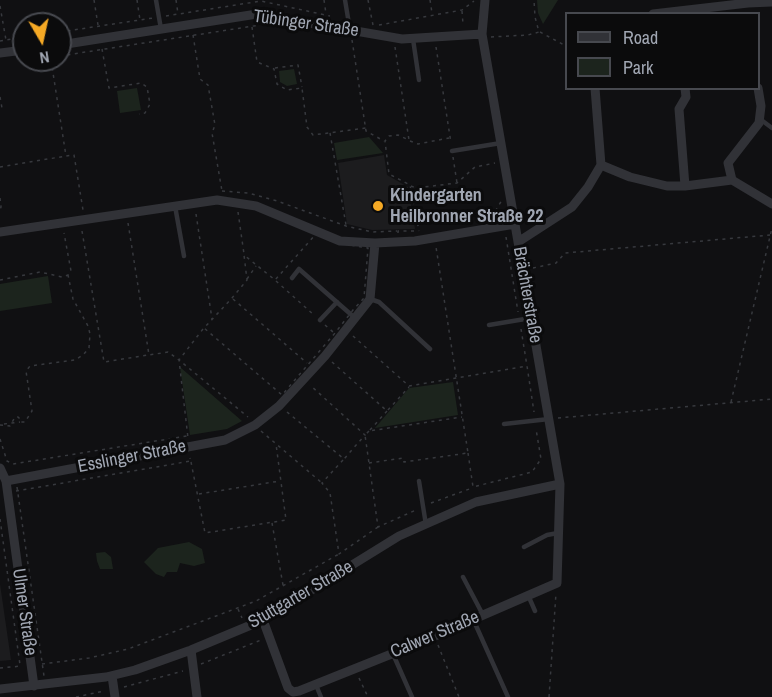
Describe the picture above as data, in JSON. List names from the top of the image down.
{
  "streets": {
    "street": [
      "Tübinger Straße",
      "Brächterstraße",
      "Esslinger Straße",
      "Stuttgarter Straße",
      "Ulmer Straße",
      "Calwer Straße"
    ]
  },
  "crossings": [
    ["Tübinger Straße", "Brächterstraße"],
    ["Brächterstraße", "Stuttgarter Straße"],
    ["Esslinger Straße", "Ulmer Straße"],
    ["Stuttgarter Straße", "Ulmer Straße"],
    ["Stuttgarter Straße", "Calwer Straße"]
  ],
  "places": ["Kindergarten Heilbronner Straße 22"],
  "legend": ["Road", "Park"],
  "north": "bottom"
}
